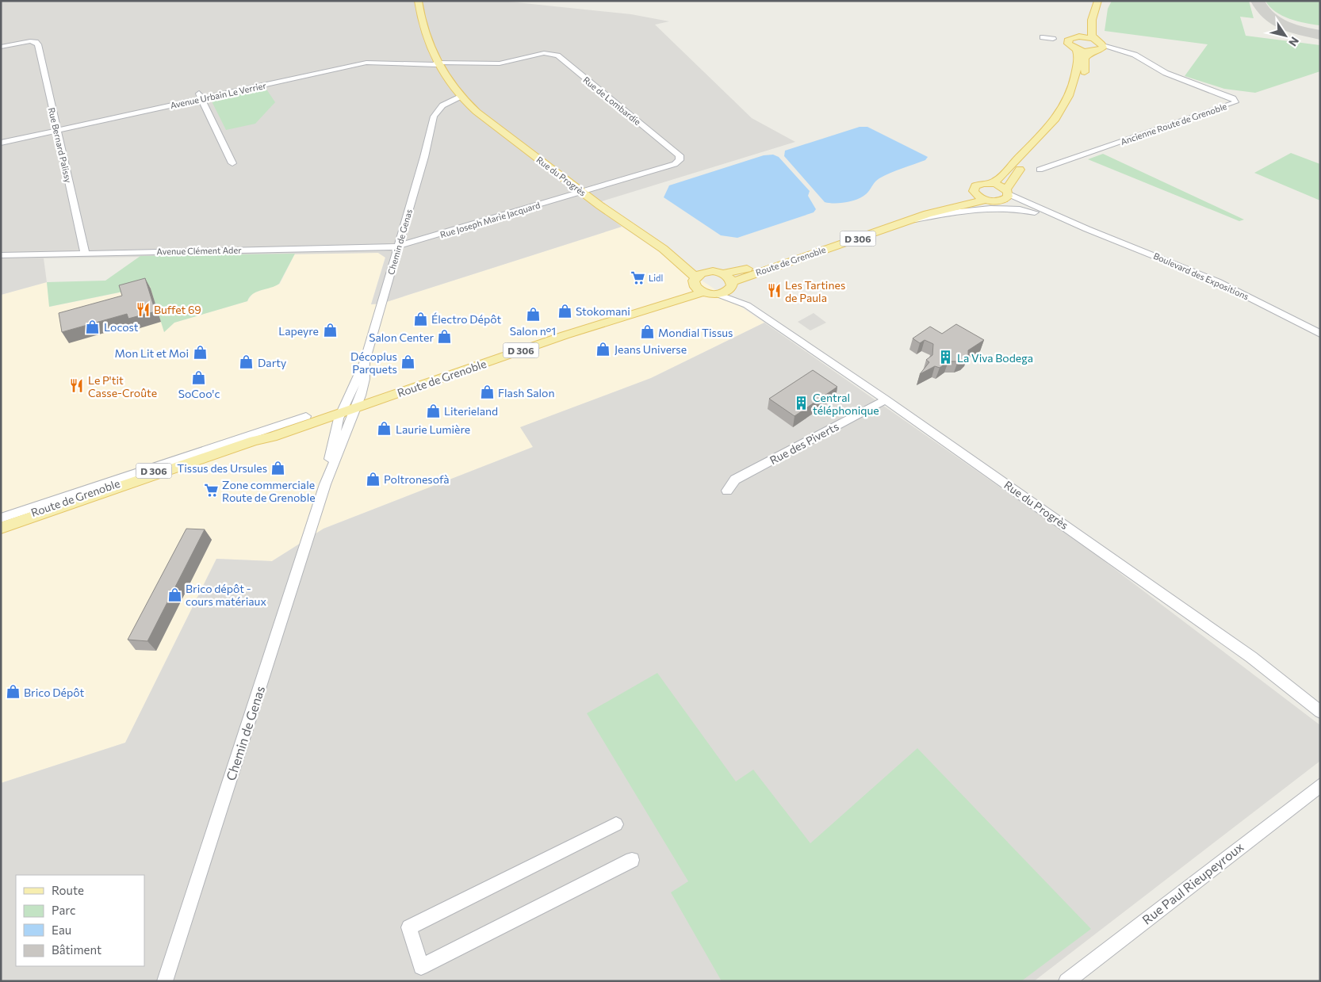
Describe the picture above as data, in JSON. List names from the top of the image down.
{
  "streets": {
    "main road": ["Rue du Progrès", "D 306", "Route de Grenoble"],
    "street": [
      "Avenue Urbain Le Verrier",
      "Rue de Lombardie",
      "Ancienne Route de Grenoble",
      "Rue Bernard Palissy",
      "Rue Joseph Marie Jacquard",
      "Chemin de Genas",
      "Avenue Clément Ader",
      "Boulevard des Expositions",
      "Rue des Piverts",
      "Rue Paul Rieupeyroux"
    ]
  },
  "crossings": [
    ["Avenue Urbain Le Verrier", "Rue de Lombardie"],
    ["Avenue Urbain Le Verrier", "Rue Bernard Palissy"],
    ["Avenue Urbain Le Verrier", "Rue du Progrès"],
    ["Rue de Lombardie", "Rue du Progrès"],
    ["Rue de Lombardie", "Rue Joseph Marie Jacquard"],
    ["Rue Bernard Palissy", "Avenue Clément Ader"],
    ["Rue du Progrès", "Rue Joseph Marie Jacquard"],
    ["Rue du Progrès", "Chemin de Genas"],
    ["Rue du Progrès", "Route de Grenoble"],
    ["Rue du Progrès", "Rue des Piverts"],
    ["Rue Joseph Marie Jacquard", "Chemin de Genas"],
    ["Rue Joseph Marie Jacquard", "Avenue Clément Ader"],
    ["Chemin de Genas", "Avenue Clément Ader"],
    ["Chemin de Genas", "Route de Grenoble"],
    ["Route de Grenoble", "Boulevard des Expositions"]
  ],
  "places": {
    "supermarket": ["Lidl", "Zone commerciale Route de Grenoble"],
    "restaurant": ["Les Tartines de Paula", "Buffet 69", "Le P'tit Casse-Croûte"],
    "shop": [
      "Stokomani",
      "Salon n°1",
      "Électro Dépôt",
      "Locost",
      "Lapeyre",
      "Mondial Tissus",
      "Salon Center",
      "Jeans Universe",
      "Mon Lit et Moi",
      "Darty",
      "Décoplus Parquets",
      "SoCoo'c",
      "Flash Salon",
      "Literieland",
      "Laurie Lumière",
      "Tissus des Ursules",
      "Poltronesofà",
      "Brico dépôt - cours matériaux",
      "Brico Dépôt"
    ],
    "building": ["La Viva Bodega", "Central téléphonique"]
  },
  "legend": [
    "Route",
    "Parc",
    "Eau",
    "Bâtiment"
  ],
  "north": "bottom right"
}
